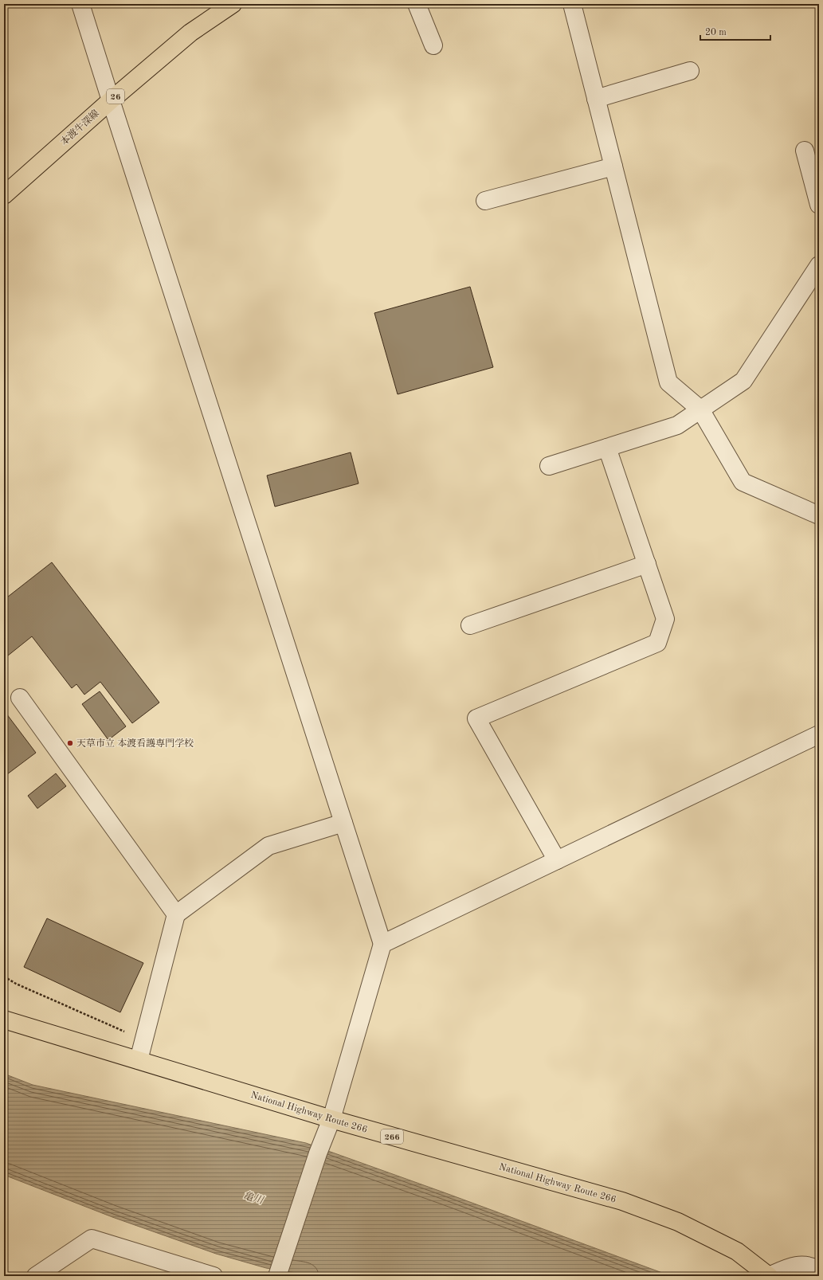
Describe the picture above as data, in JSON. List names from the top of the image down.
{
  "streets": {
    "main road": [
      "26",
      "本渡牛深線",
      "National Highway Route 266",
      "266"
    ]
  },
  "water": ["亀川"],
  "places": ["天草市立 本渡看護専門学校"],
  "scale_bar": "20 m"
}
